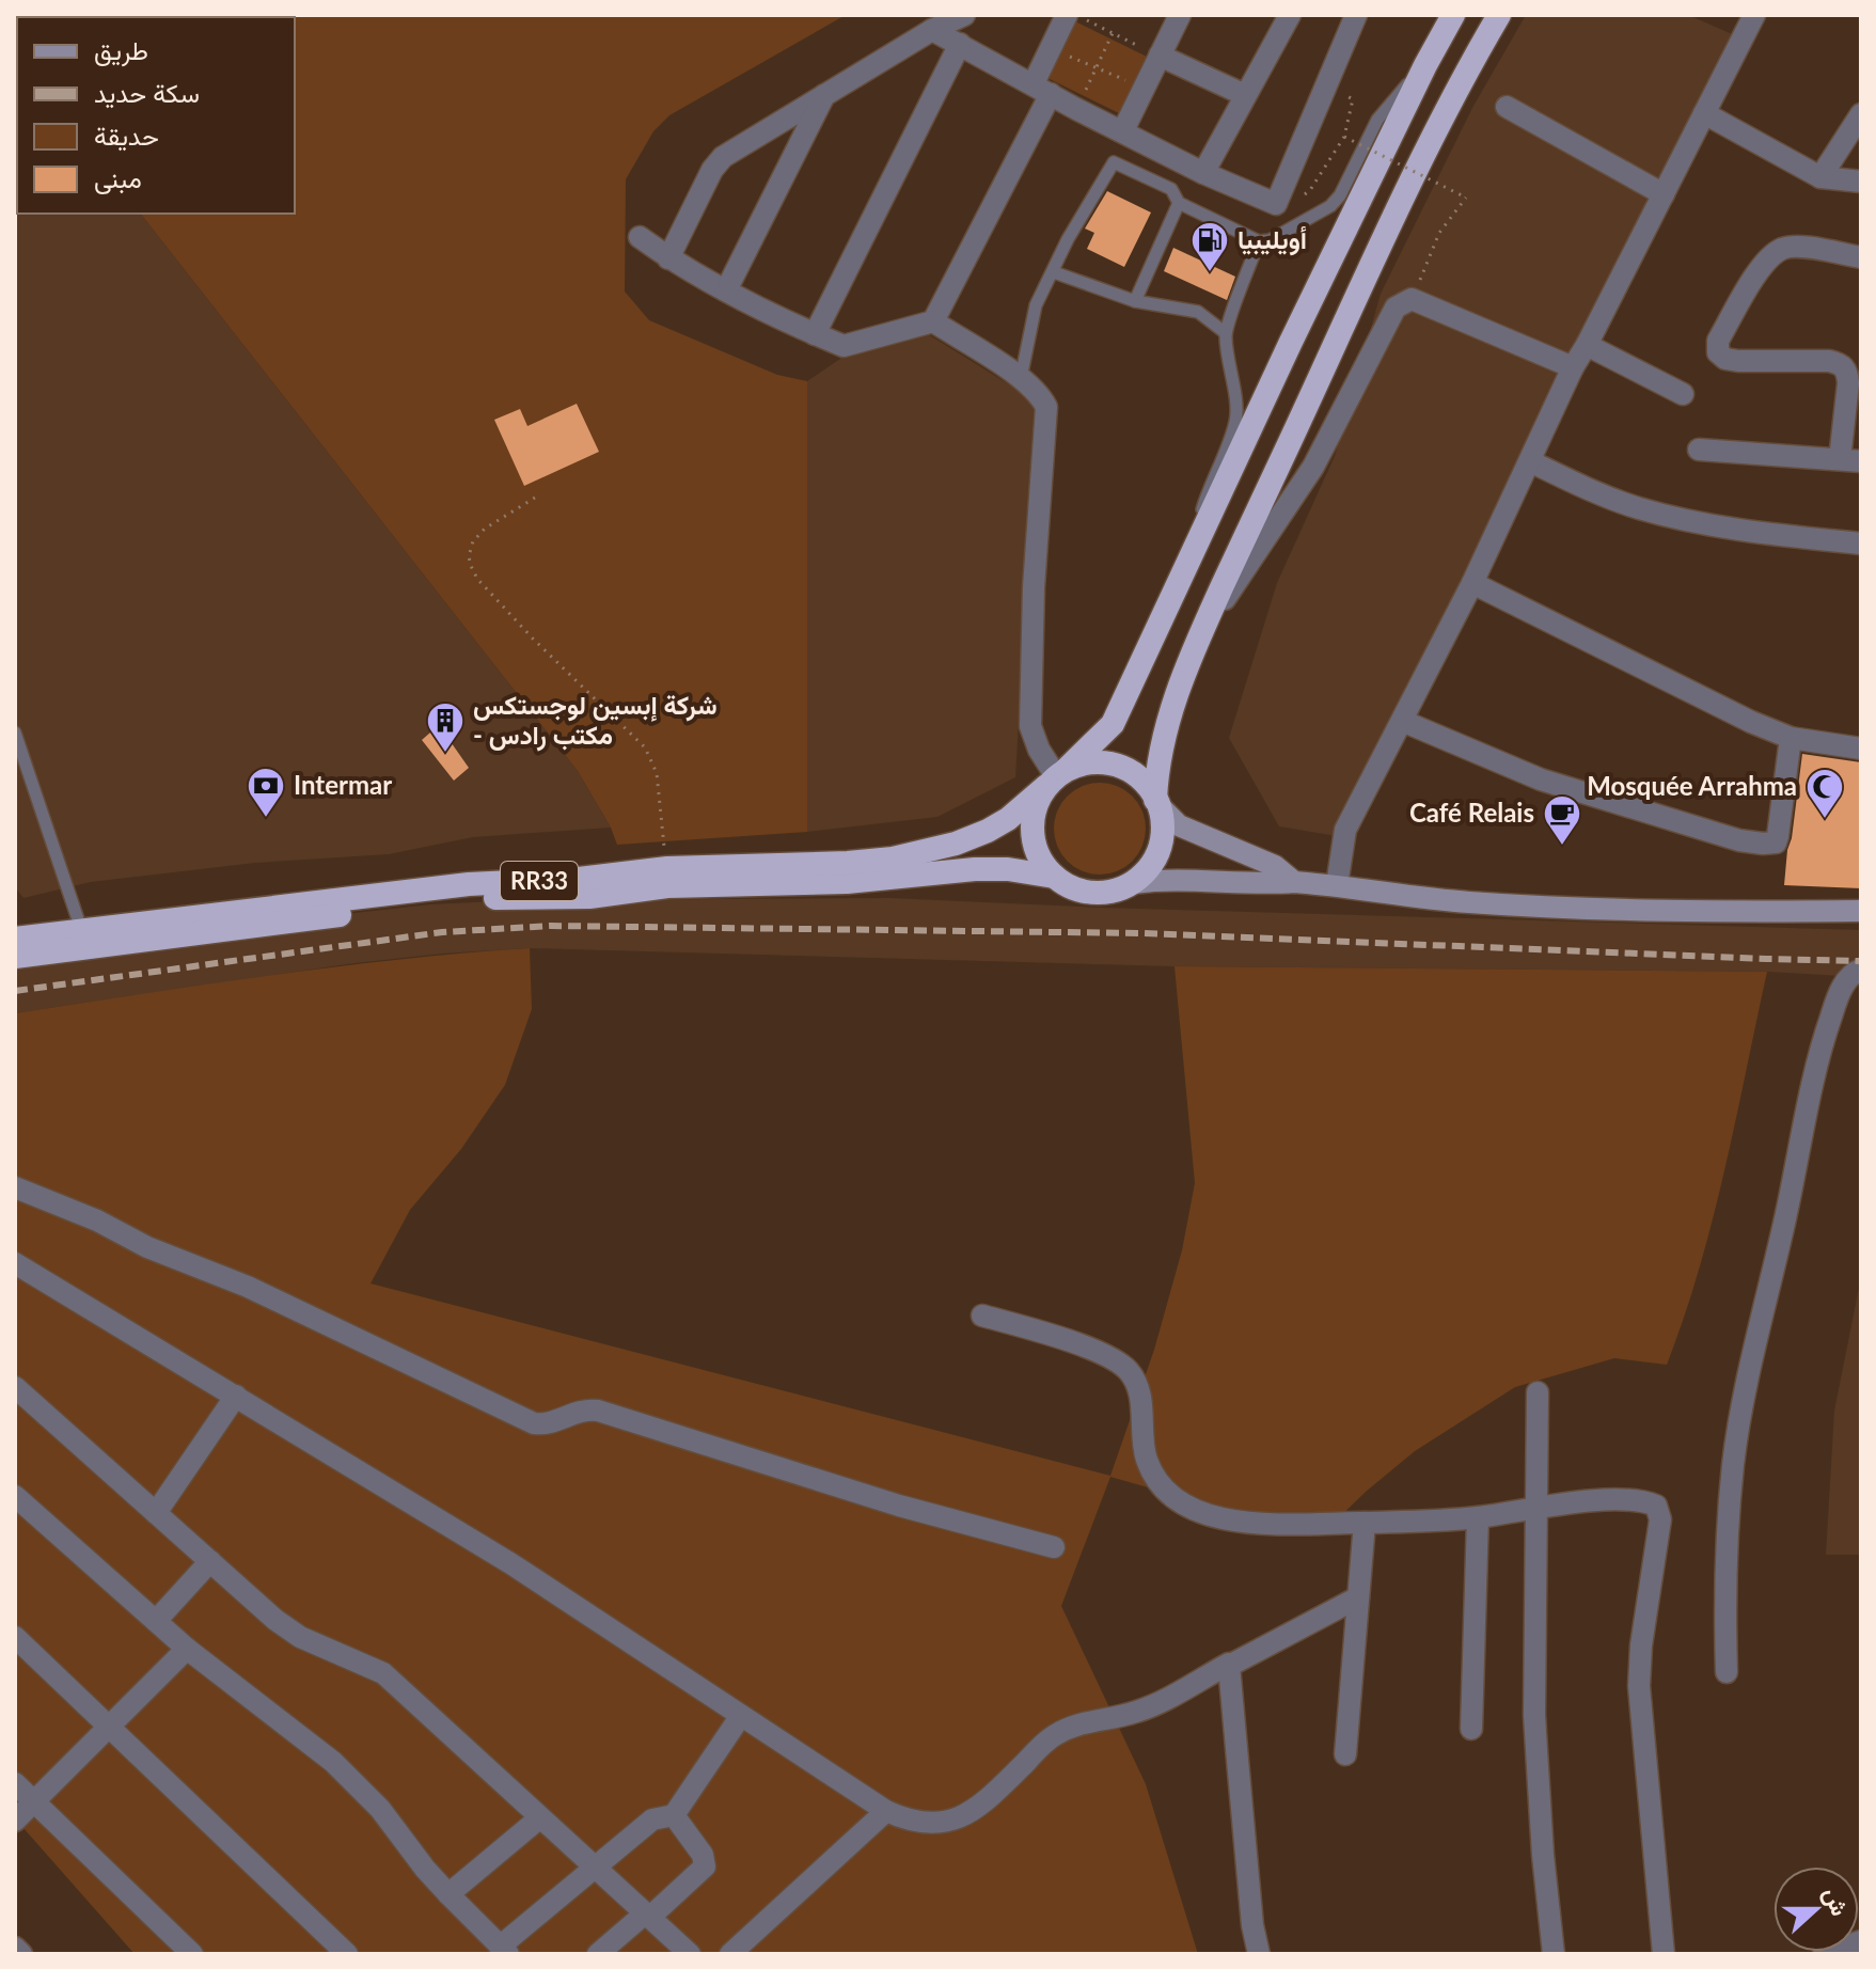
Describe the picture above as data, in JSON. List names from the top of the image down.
{
  "streets": {
    "highway": ["RR33"]
  },
  "places": {
    "fuel station": ["أويليبيا"],
    "building": ["شركة إبسين لوجستكس - مكتب رادس"],
    "bank": ["Intermar"],
    "mosque": ["Mosquée Arrahma"],
    "cafe": ["Café Relais"]
  },
  "legend": [
    "طريق",
    "سكة حديد",
    "حديقة",
    "مبنى"
  ],
  "north": "right"
}
